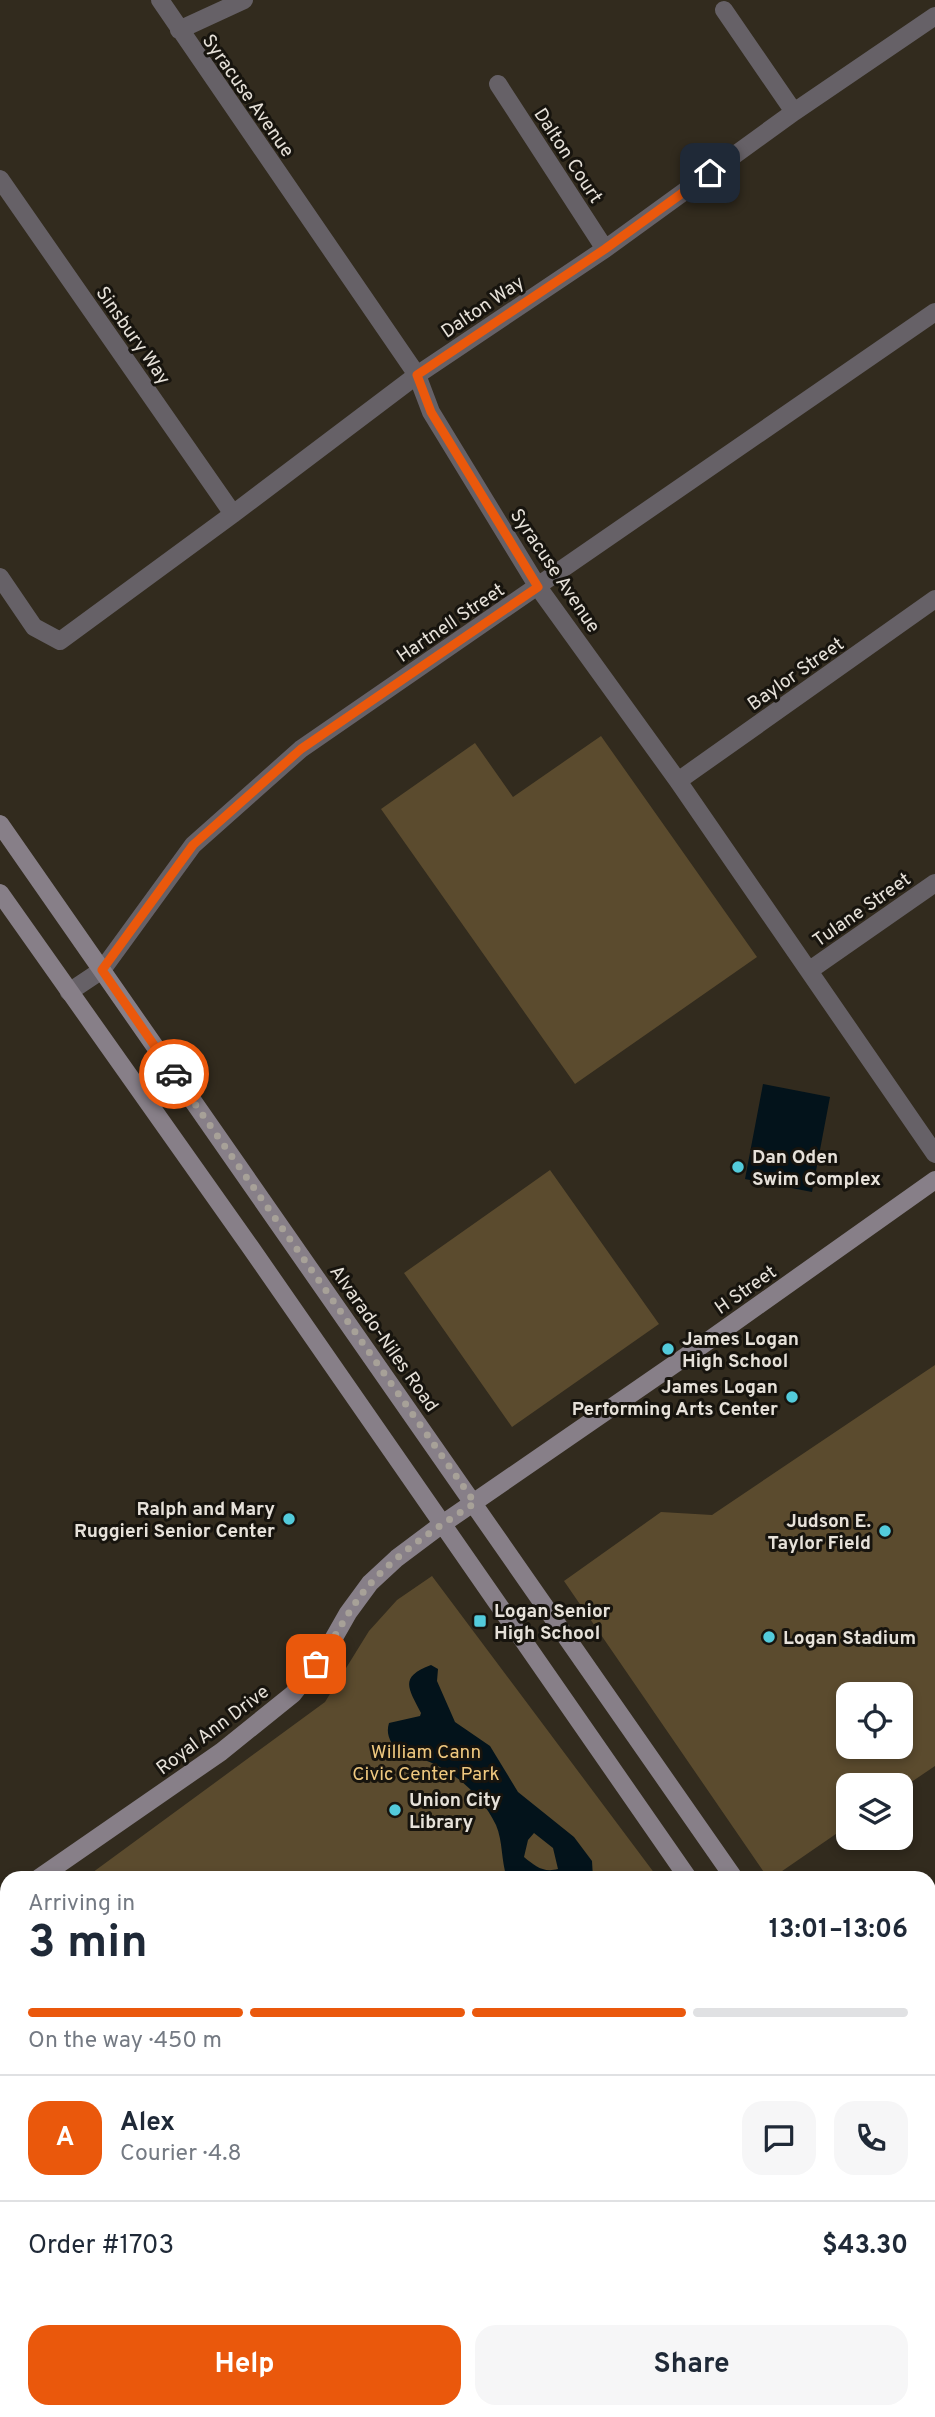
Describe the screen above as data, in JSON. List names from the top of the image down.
{
  "streets": {
    "main road": ["H Street", "Alvarado-Niles Road", "Royal Ann Drive"],
    "street": [
      "Syracuse Avenue",
      "Dalton Court",
      "Dalton Way",
      "Sinsbury Way",
      "Hartnell Street",
      "Baylor Street",
      "Tulane Street"
    ]
  },
  "crossings": [
    ["Syracuse Avenue", "Dalton Way"],
    ["Syracuse Avenue", "Hartnell Street"],
    ["Syracuse Avenue", "Baylor Street"],
    ["Syracuse Avenue", "Tulane Street"],
    ["Dalton Court", "Dalton Way"],
    ["Dalton Way", "Sinsbury Way"],
    ["Hartnell Street", "Alvarado-Niles Road"],
    ["H Street", "Alvarado-Niles Road"],
    ["H Street", "Royal Ann Drive"],
    ["Alvarado-Niles Road", "Royal Ann Drive"]
  ],
  "parks": ["William Cann Civic Center Park"],
  "places": {
    "other": [
      "Dan Oden Swim Complex",
      "James Logan High School",
      "James Logan Performing Arts Center",
      "Ralph and Mary Ruggieri Senior Center",
      "Judson E. Taylor Field",
      "Logan Stadium",
      "Union City Library"
    ],
    "transit": ["Logan Senior High School"]
  },
  "page": {
    "heading": ["3 min", "Arriving in", "13:01–13:06"],
    "panel": [
      "Alex",
      "Courier · 4.8",
      "Order #1703",
      "$43.30"
    ],
    "bar": "On the way · 450 m",
    "round": "A",
    "buttons": ["Help", "Share"]
  }
}
